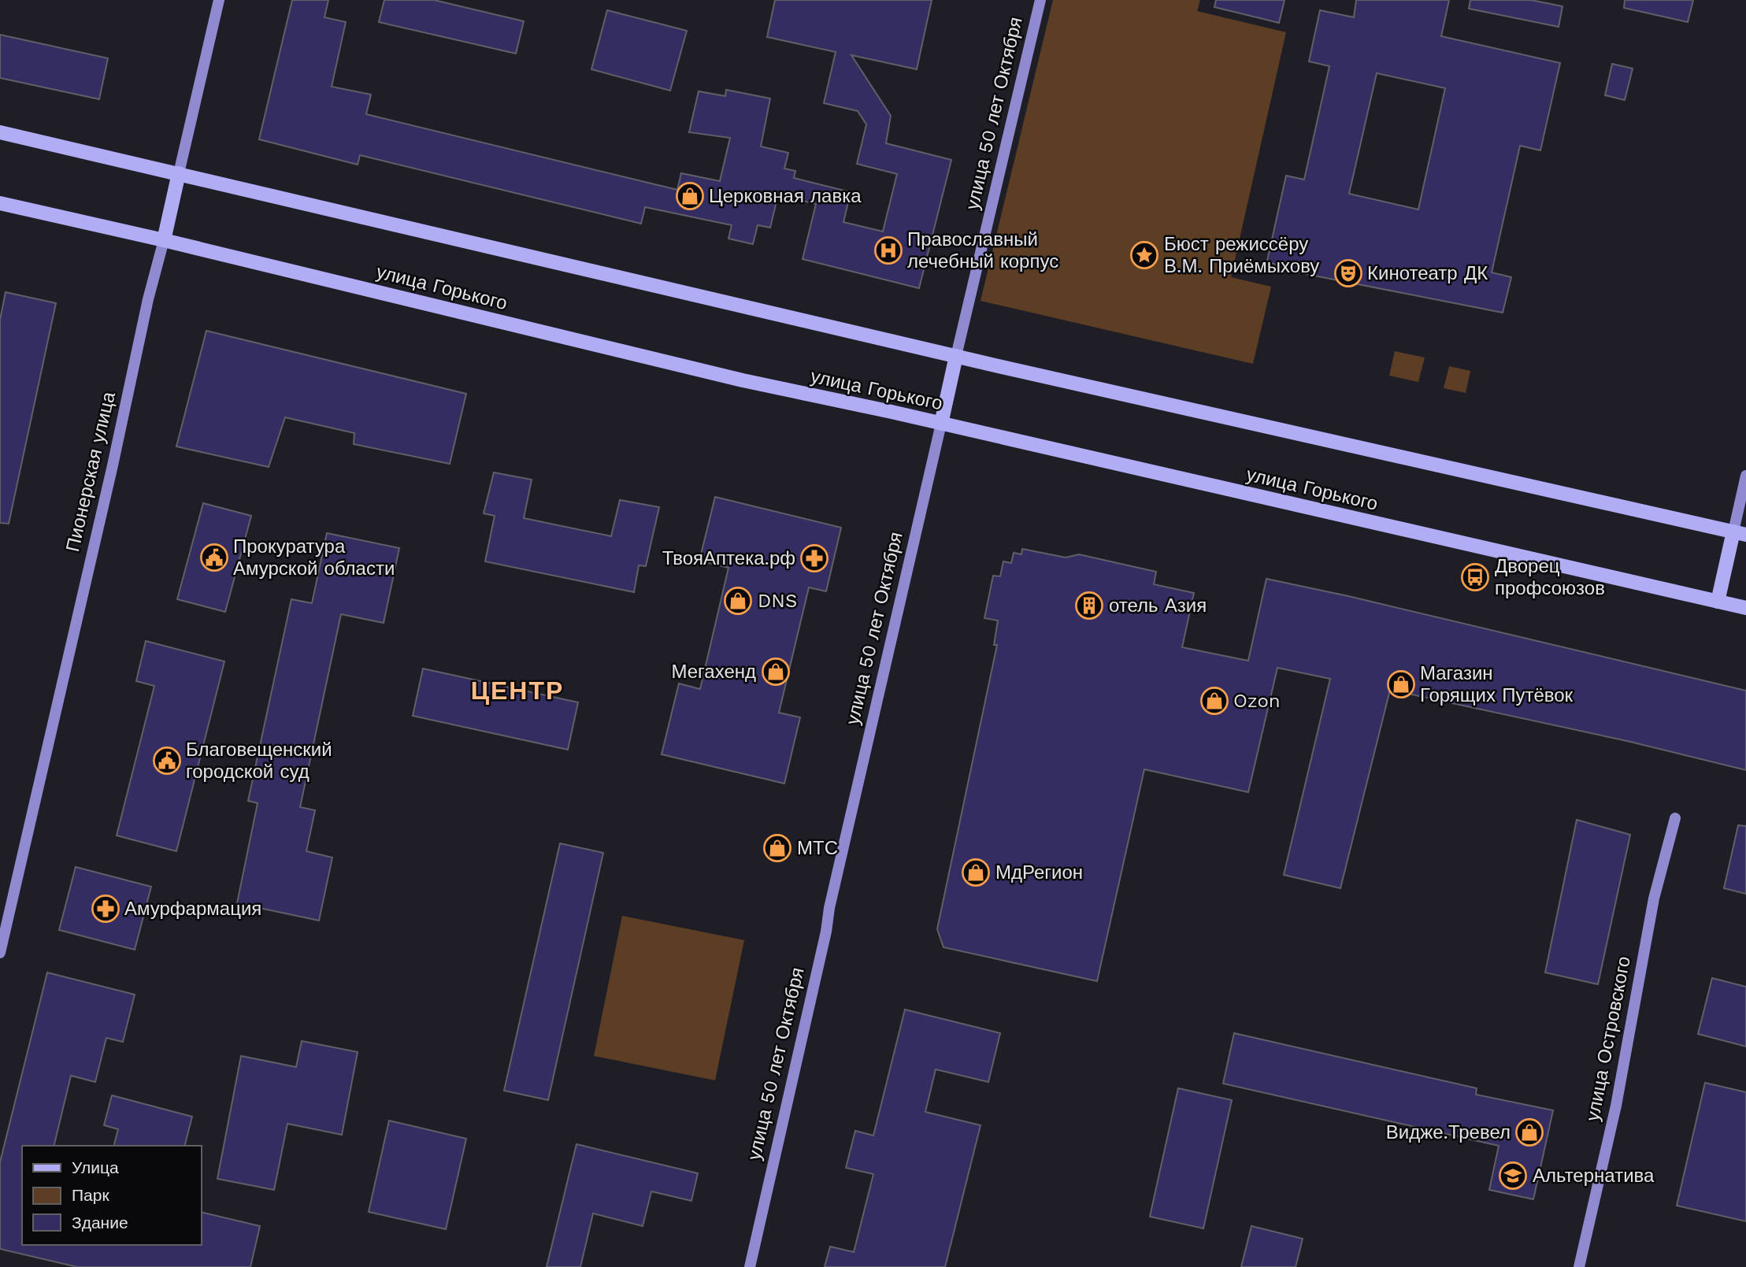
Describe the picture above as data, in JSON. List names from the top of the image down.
{
  "streets": {
    "main road": ["улица 50 лет Октября", "улица Горького", "Пионерская улица"],
    "street": ["улица Островского"]
  },
  "crossings": [
    ["улица 50 лет Октября", "улица Горького"],
    ["улица Горького", "Пионерская улица"]
  ],
  "districts": ["ЦЕНТР"],
  "places": {
    "shop": [
      "Церковная лавка",
      "DNS",
      "Мегахенд",
      "Магазин Горящих Путёвок",
      "Ozon",
      "МТС",
      "МдРегион",
      "Видже.Тревел"
    ],
    "hospital": ["Православный лечебный корпус"],
    "place": ["Бюст режиссёру В.М. Приёмыхову"],
    "theatre": ["Кинотеатр ДК"],
    "public building": ["Прокуратура Амурской области", "Благовещенский городской суд"],
    "pharmacy": ["ТвояАптека.рф", "Амурфармация"],
    "bus stop": ["Дворец профсоюзов"],
    "building": ["отель Азия"],
    "school or university": ["Альтернатива"]
  },
  "legend": ["Улица", "Парк", "Здание"]
}
